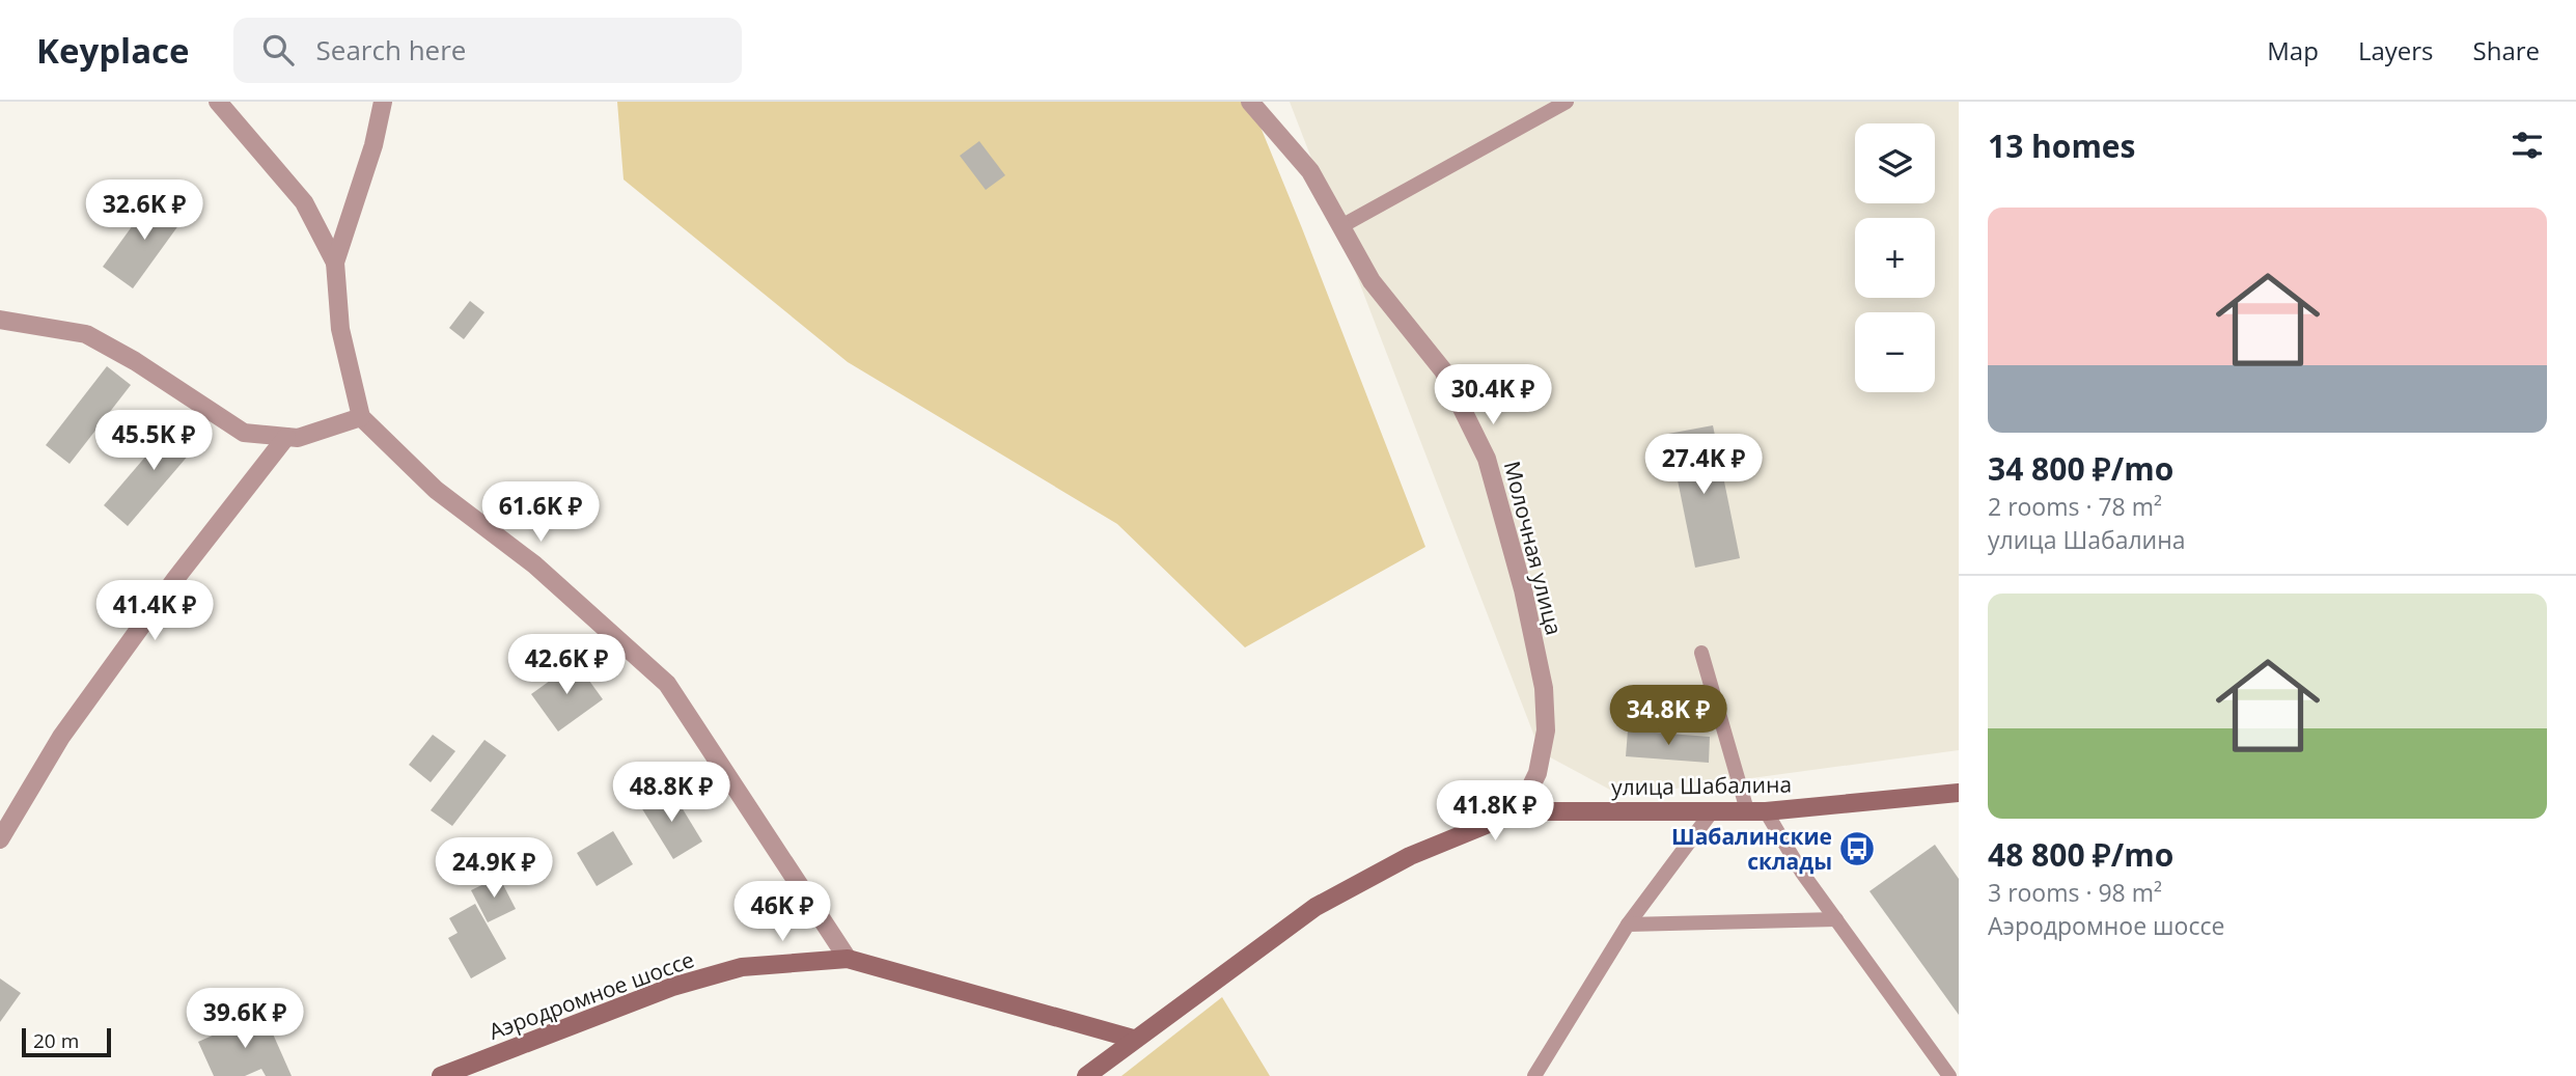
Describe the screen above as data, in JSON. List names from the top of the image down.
{
  "streets": {
    "main road": ["улица Шабалина", "Аэродромное шоссе"],
    "street": ["Молочная улица"]
  },
  "crossings": [
    ["Молочная улица", "улица Шабалина"],
    ["улица Шабалина", "Аэродромное шоссе"]
  ],
  "places": {
    "bus stop": ["Шабалинские склады"]
  },
  "scale_bar": "20 m",
  "page": {
    "header": "Keyplace",
    "search": "Search here",
    "nav": ["Map", "Layers", "Share"],
    "heading": "13 homes",
    "map_buttons": ["+", "−"],
    "price": [
      "32.6K ₽",
      "30.4K ₽",
      "45.5K ₽",
      "27.4K ₽",
      "61.6K ₽",
      "41.4K ₽",
      "42.6K ₽",
      "34.8K ₽",
      "48.8K ₽",
      "41.8K ₽",
      "24.9K ₽",
      "46K ₽",
      "39.6K ₽"
    ],
    "list": [
      {
        "name": "34 800 ₽/mo",
        "note": "2 rooms · 78 m² · улица Шабалина"
      },
      {
        "name": "48 800 ₽/mo",
        "note": "3 rooms · 98 m² · Аэродромное шоссе"
      }
    ],
    "scale": "20 m"
  }
}
